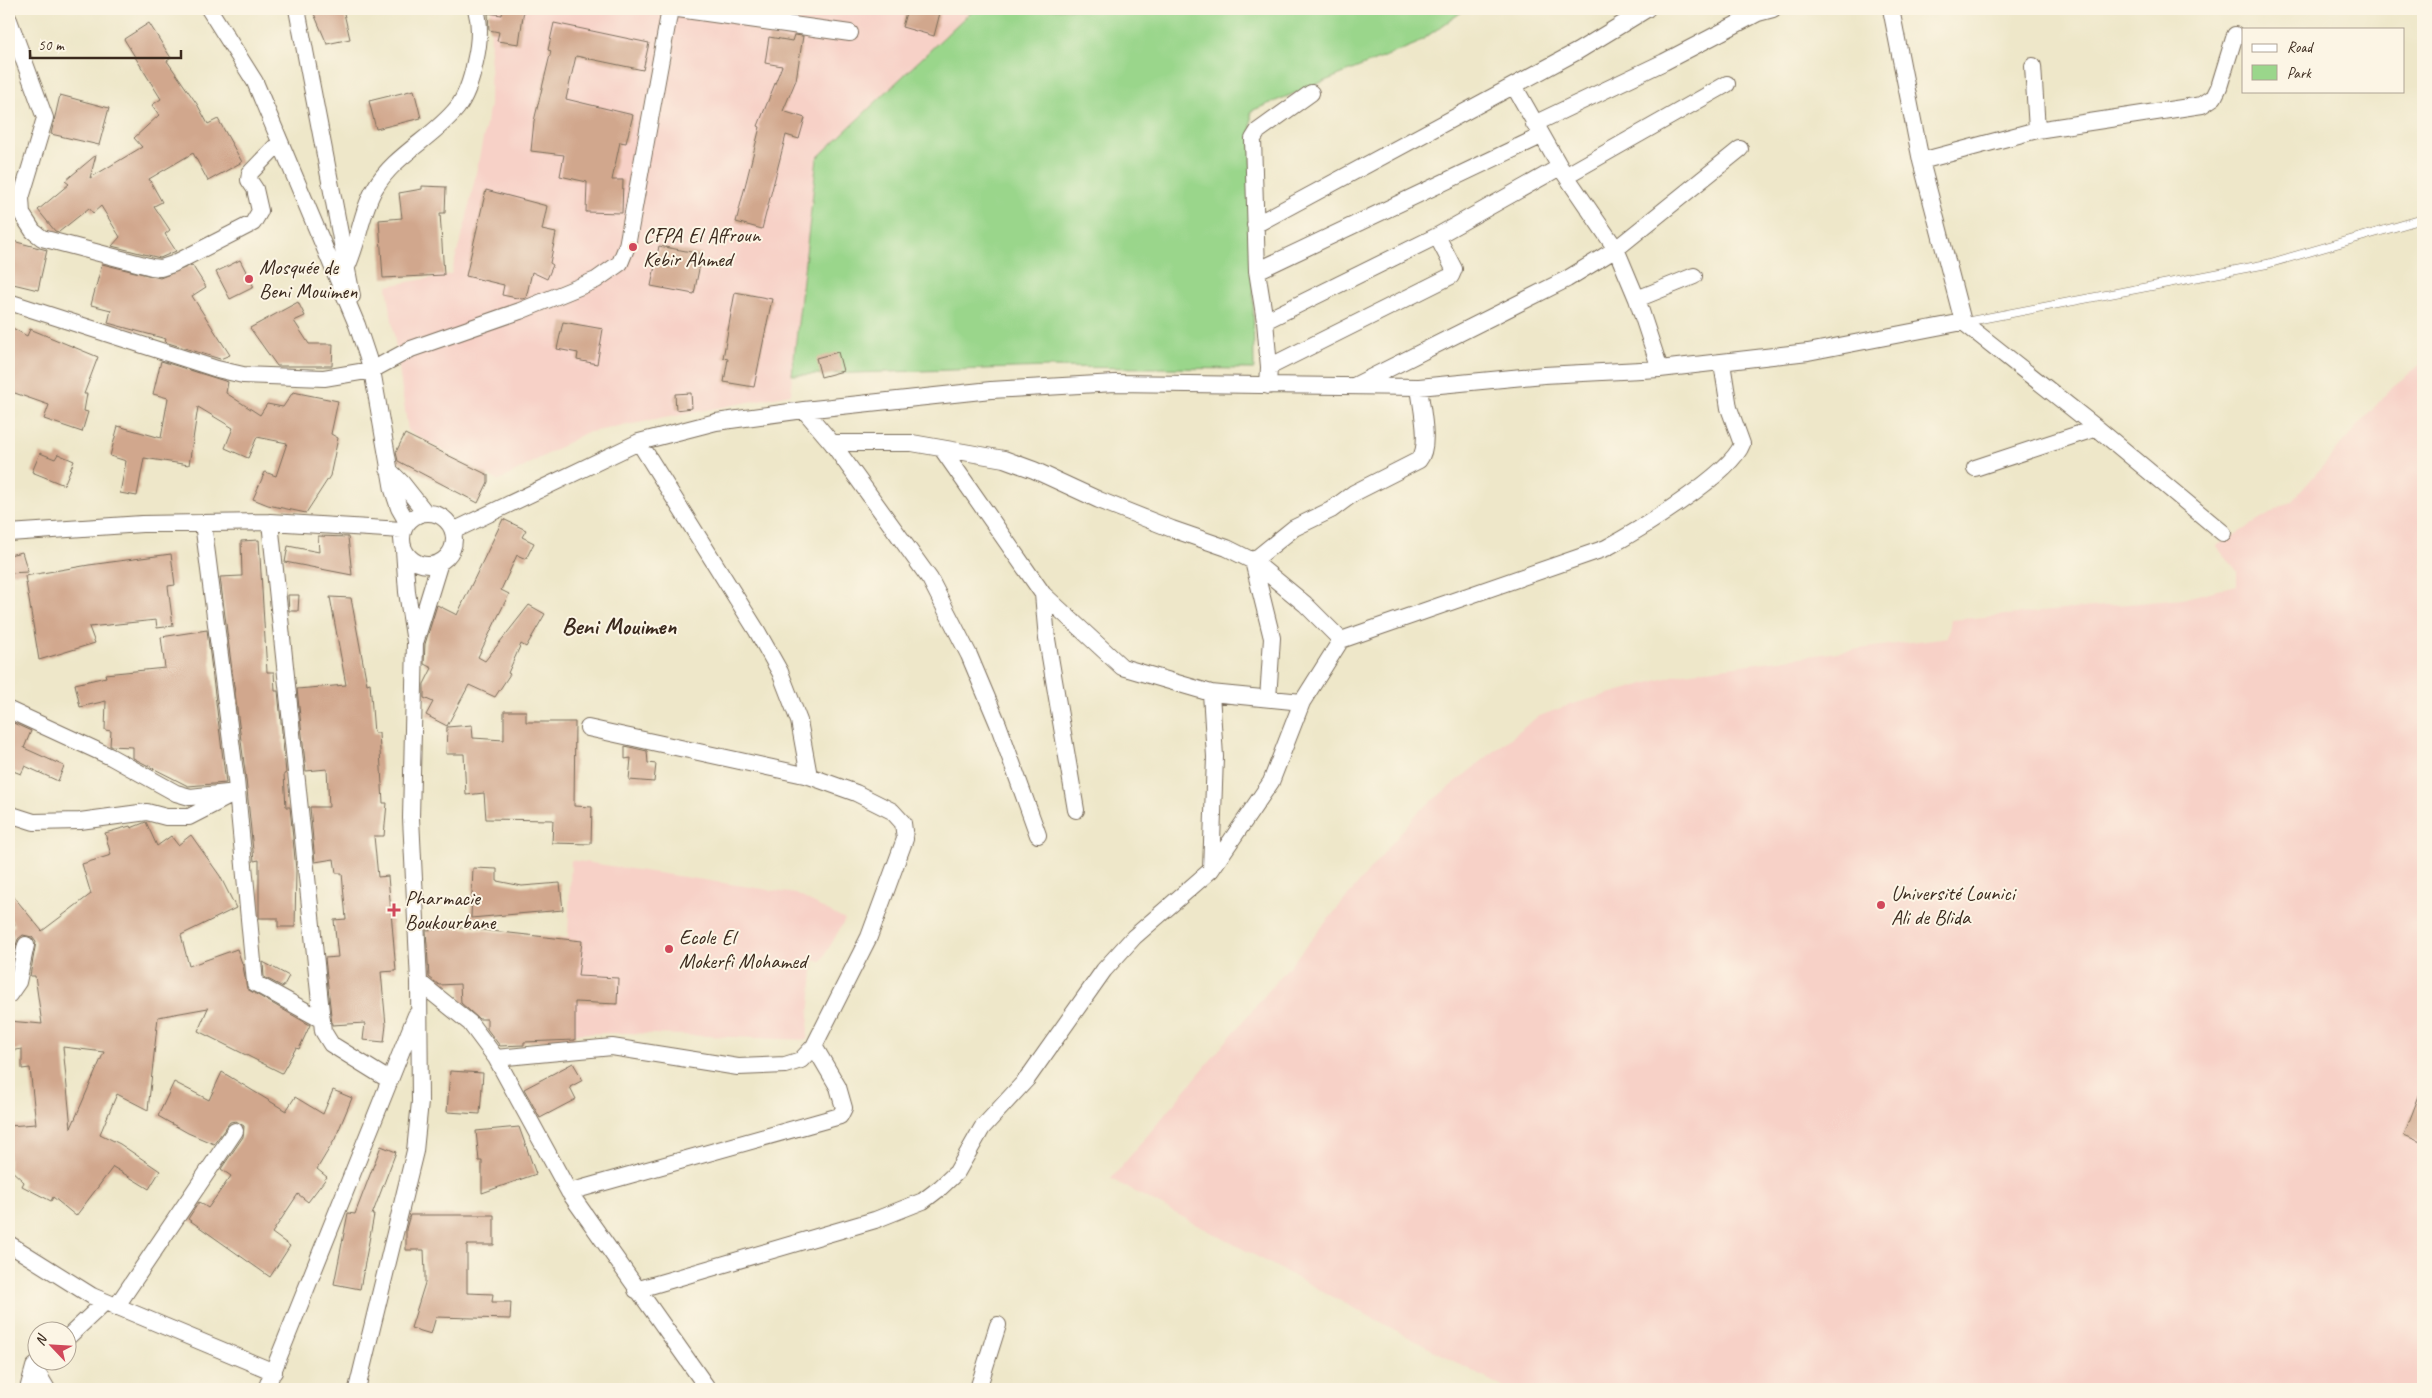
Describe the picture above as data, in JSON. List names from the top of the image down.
{
  "districts": ["Beni Mouimen"],
  "places": {
    "other": [
      "CFPA El Affroun Kebir Ahmed",
      "Mosquée de Beni Mouimen",
      "Université Lounici Ali de Blida",
      "Ecole El Mokerfi Mohamed"
    ],
    "health": ["Pharmacie Boukourbane"]
  },
  "legend": ["Road", "Park"],
  "scale_bar": "50 m",
  "north": "top left"
}
